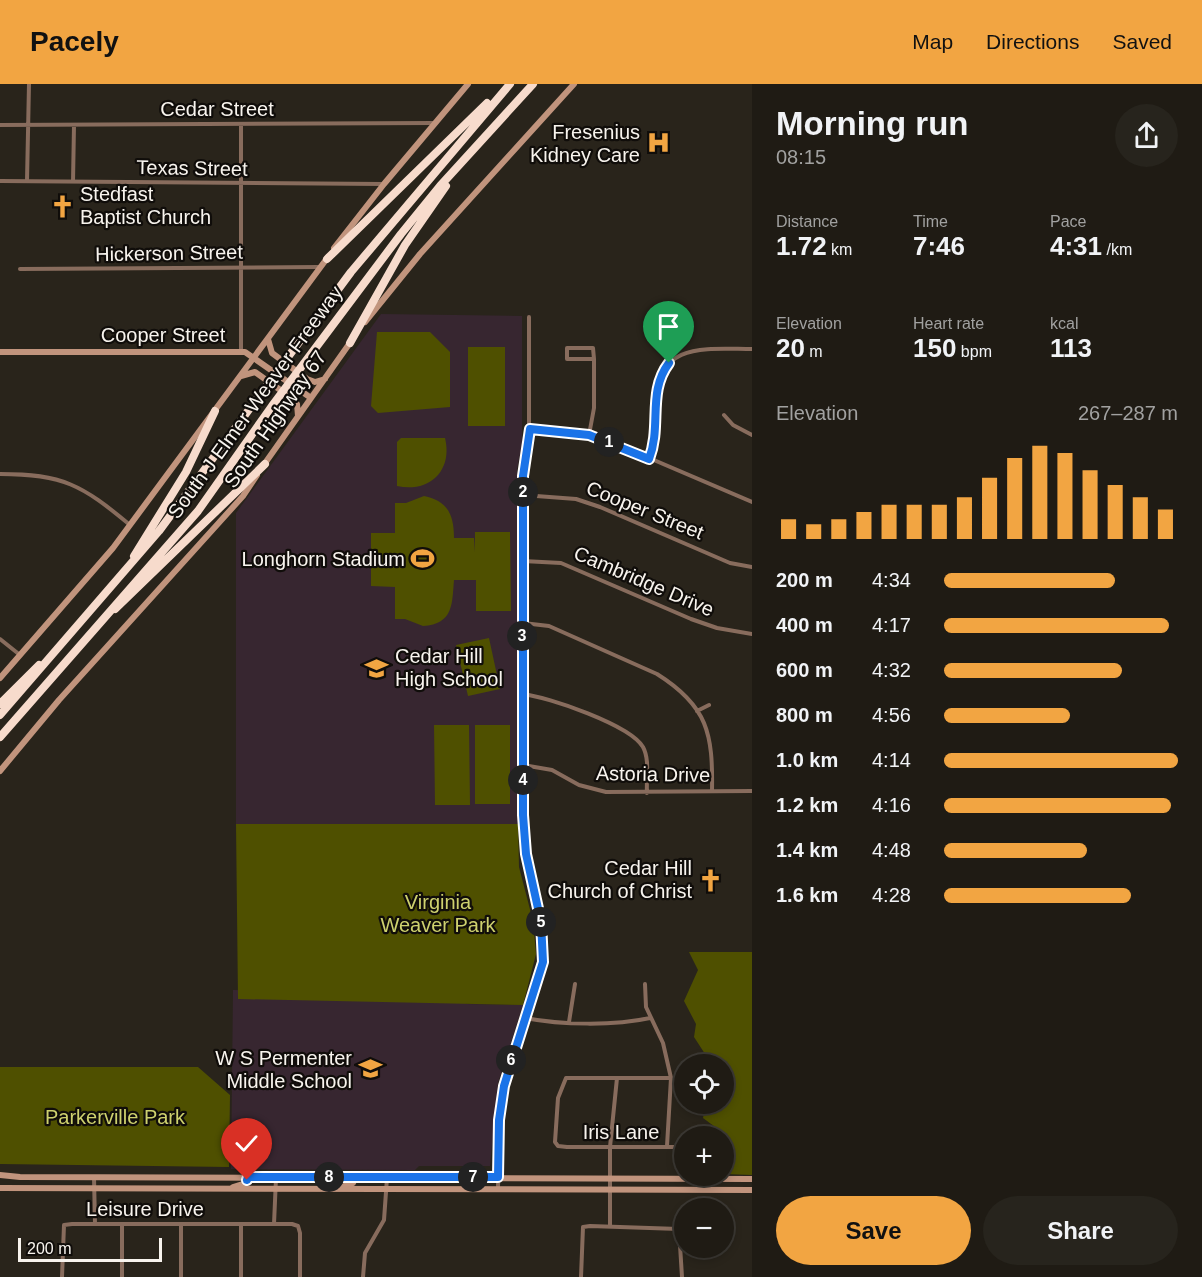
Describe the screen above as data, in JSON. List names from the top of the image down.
{
  "streets": {
    "highway": ["South J Elmer Weaver Freeway"],
    "main road": ["Cooper Street", "South Highway 67"],
    "street": [
      "Cedar Street",
      "Texas Street",
      "Hickerson Street",
      "Cambridge Drive",
      "Astoria Drive",
      "Iris Lane",
      "Leisure Drive"
    ]
  },
  "crossings": [
    ["Cooper Street", "South Highway 67"]
  ],
  "parks": ["Virginia Weaver Park", "Parkerville Park"],
  "places": {
    "hospital": ["Fresenius Kidney Care"],
    "church": ["Stedfast Baptist Church", "Cedar Hill Church of Christ"],
    "sports": ["Longhorn Stadium"],
    "school or university": ["Cedar Hill High School", "W S Permenter Middle School"]
  },
  "scale_bar": "200 m",
  "page": {
    "header": "Pacely",
    "nav": ["Map", "Directions", "Saved"],
    "heading": ["Morning run", "08:15"],
    "stats": [
      ["Distance", "1.72 km"],
      ["Time", "7:46"],
      ["Pace", "4:31 /km"],
      ["Elevation", "20 m"],
      ["Heart rate", "150 bpm"],
      ["kcal", "113"]
    ],
    "chart": ["Elevation", "267–287 m"],
    "pins": [
      "1",
      "2",
      "3",
      "4",
      "5",
      "6",
      "7",
      "8"
    ],
    "list": [
      {
        "name": "200 m",
        "note": "4:34"
      },
      {
        "name": "400 m",
        "note": "4:17"
      },
      {
        "name": "600 m",
        "note": "4:32"
      },
      {
        "name": "800 m",
        "note": "4:56"
      },
      {
        "name": "1.0 km",
        "note": "4:14"
      },
      {
        "name": "1.2 km",
        "note": "4:16"
      },
      {
        "name": "1.4 km",
        "note": "4:48"
      },
      {
        "name": "1.6 km",
        "note": "4:28"
      }
    ],
    "map_buttons": ["+", "−"],
    "buttons": ["Save", "Share"],
    "scale": "200 m"
  }
}
